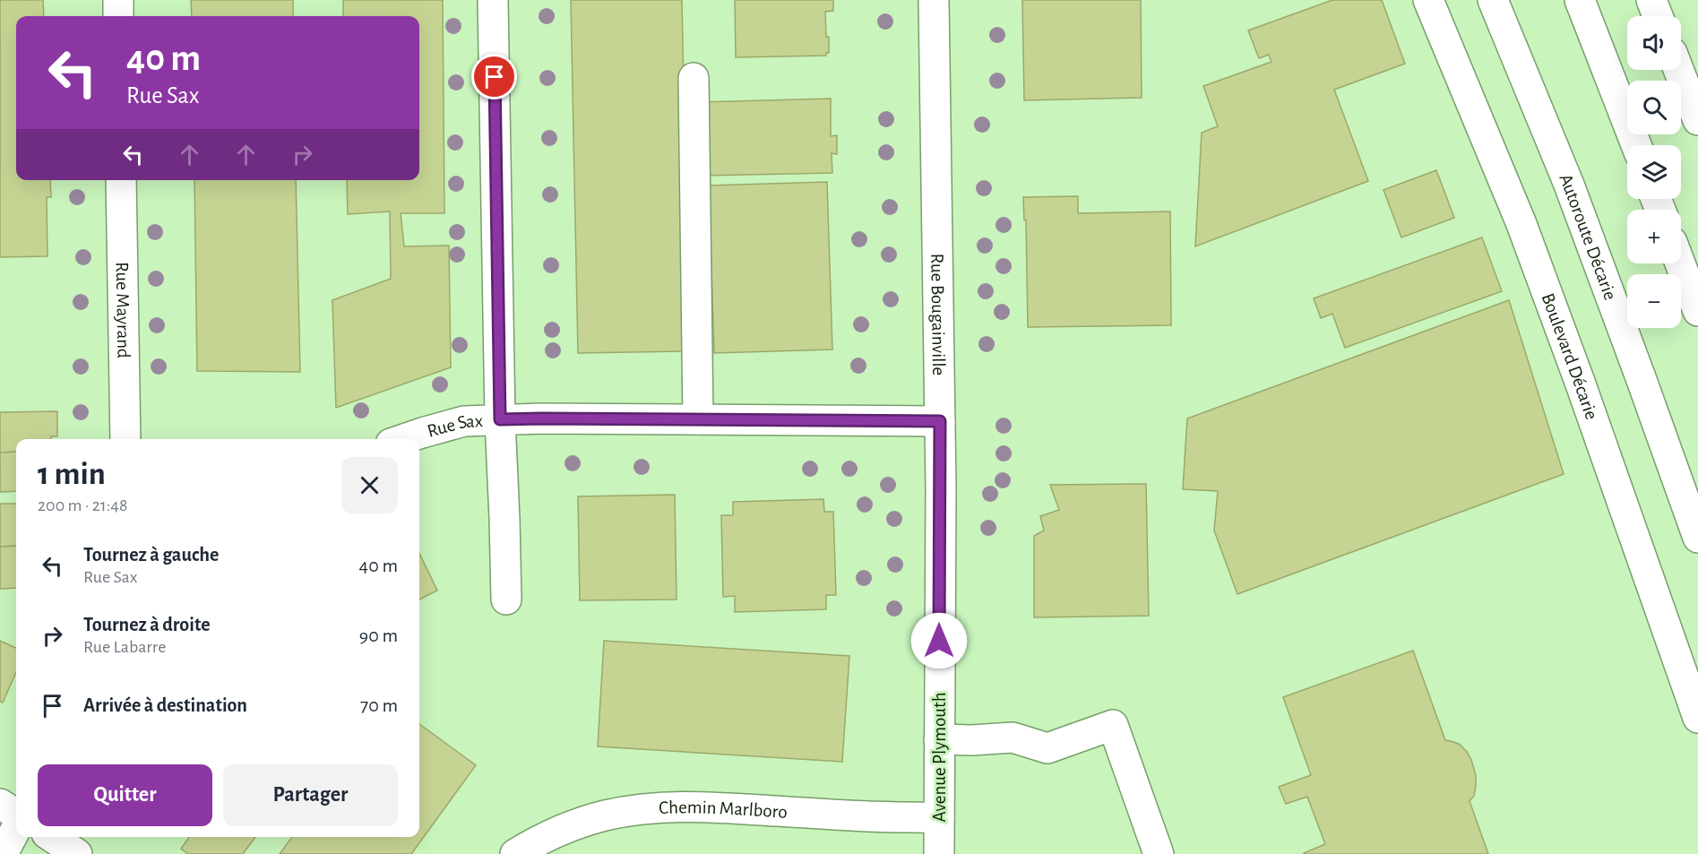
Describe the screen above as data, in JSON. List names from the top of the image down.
{
  "streets": {
    "main road": [
      "Autoroute Décarie",
      "Rue Mayrand",
      "Rue Bougainville",
      "Boulevard Décarie",
      "Rue Sax",
      "Avenue Plymouth",
      "Chemin Marlboro"
    ]
  },
  "crossings": [
    ["Rue Bougainville", "Rue Sax"],
    ["Rue Bougainville", "Avenue Plymouth"],
    ["Avenue Plymouth", "Chemin Marlboro"]
  ],
  "page": {
    "map_buttons": ["+", "−"],
    "turn": ["40 m", "Rue Sax"],
    "heading": ["1 min", "200 m · 21:48"],
    "list": [
      {
        "name": "Tournez à gauche",
        "note": "Rue Sax",
        "value": "40 m"
      },
      {
        "name": "Tournez à droite",
        "note": "Rue Labarre",
        "value": "90 m"
      },
      {
        "name": "Arrivée à destination",
        "value": "70 m"
      }
    ],
    "buttons": ["Quitter", "Partager"]
  }
}
